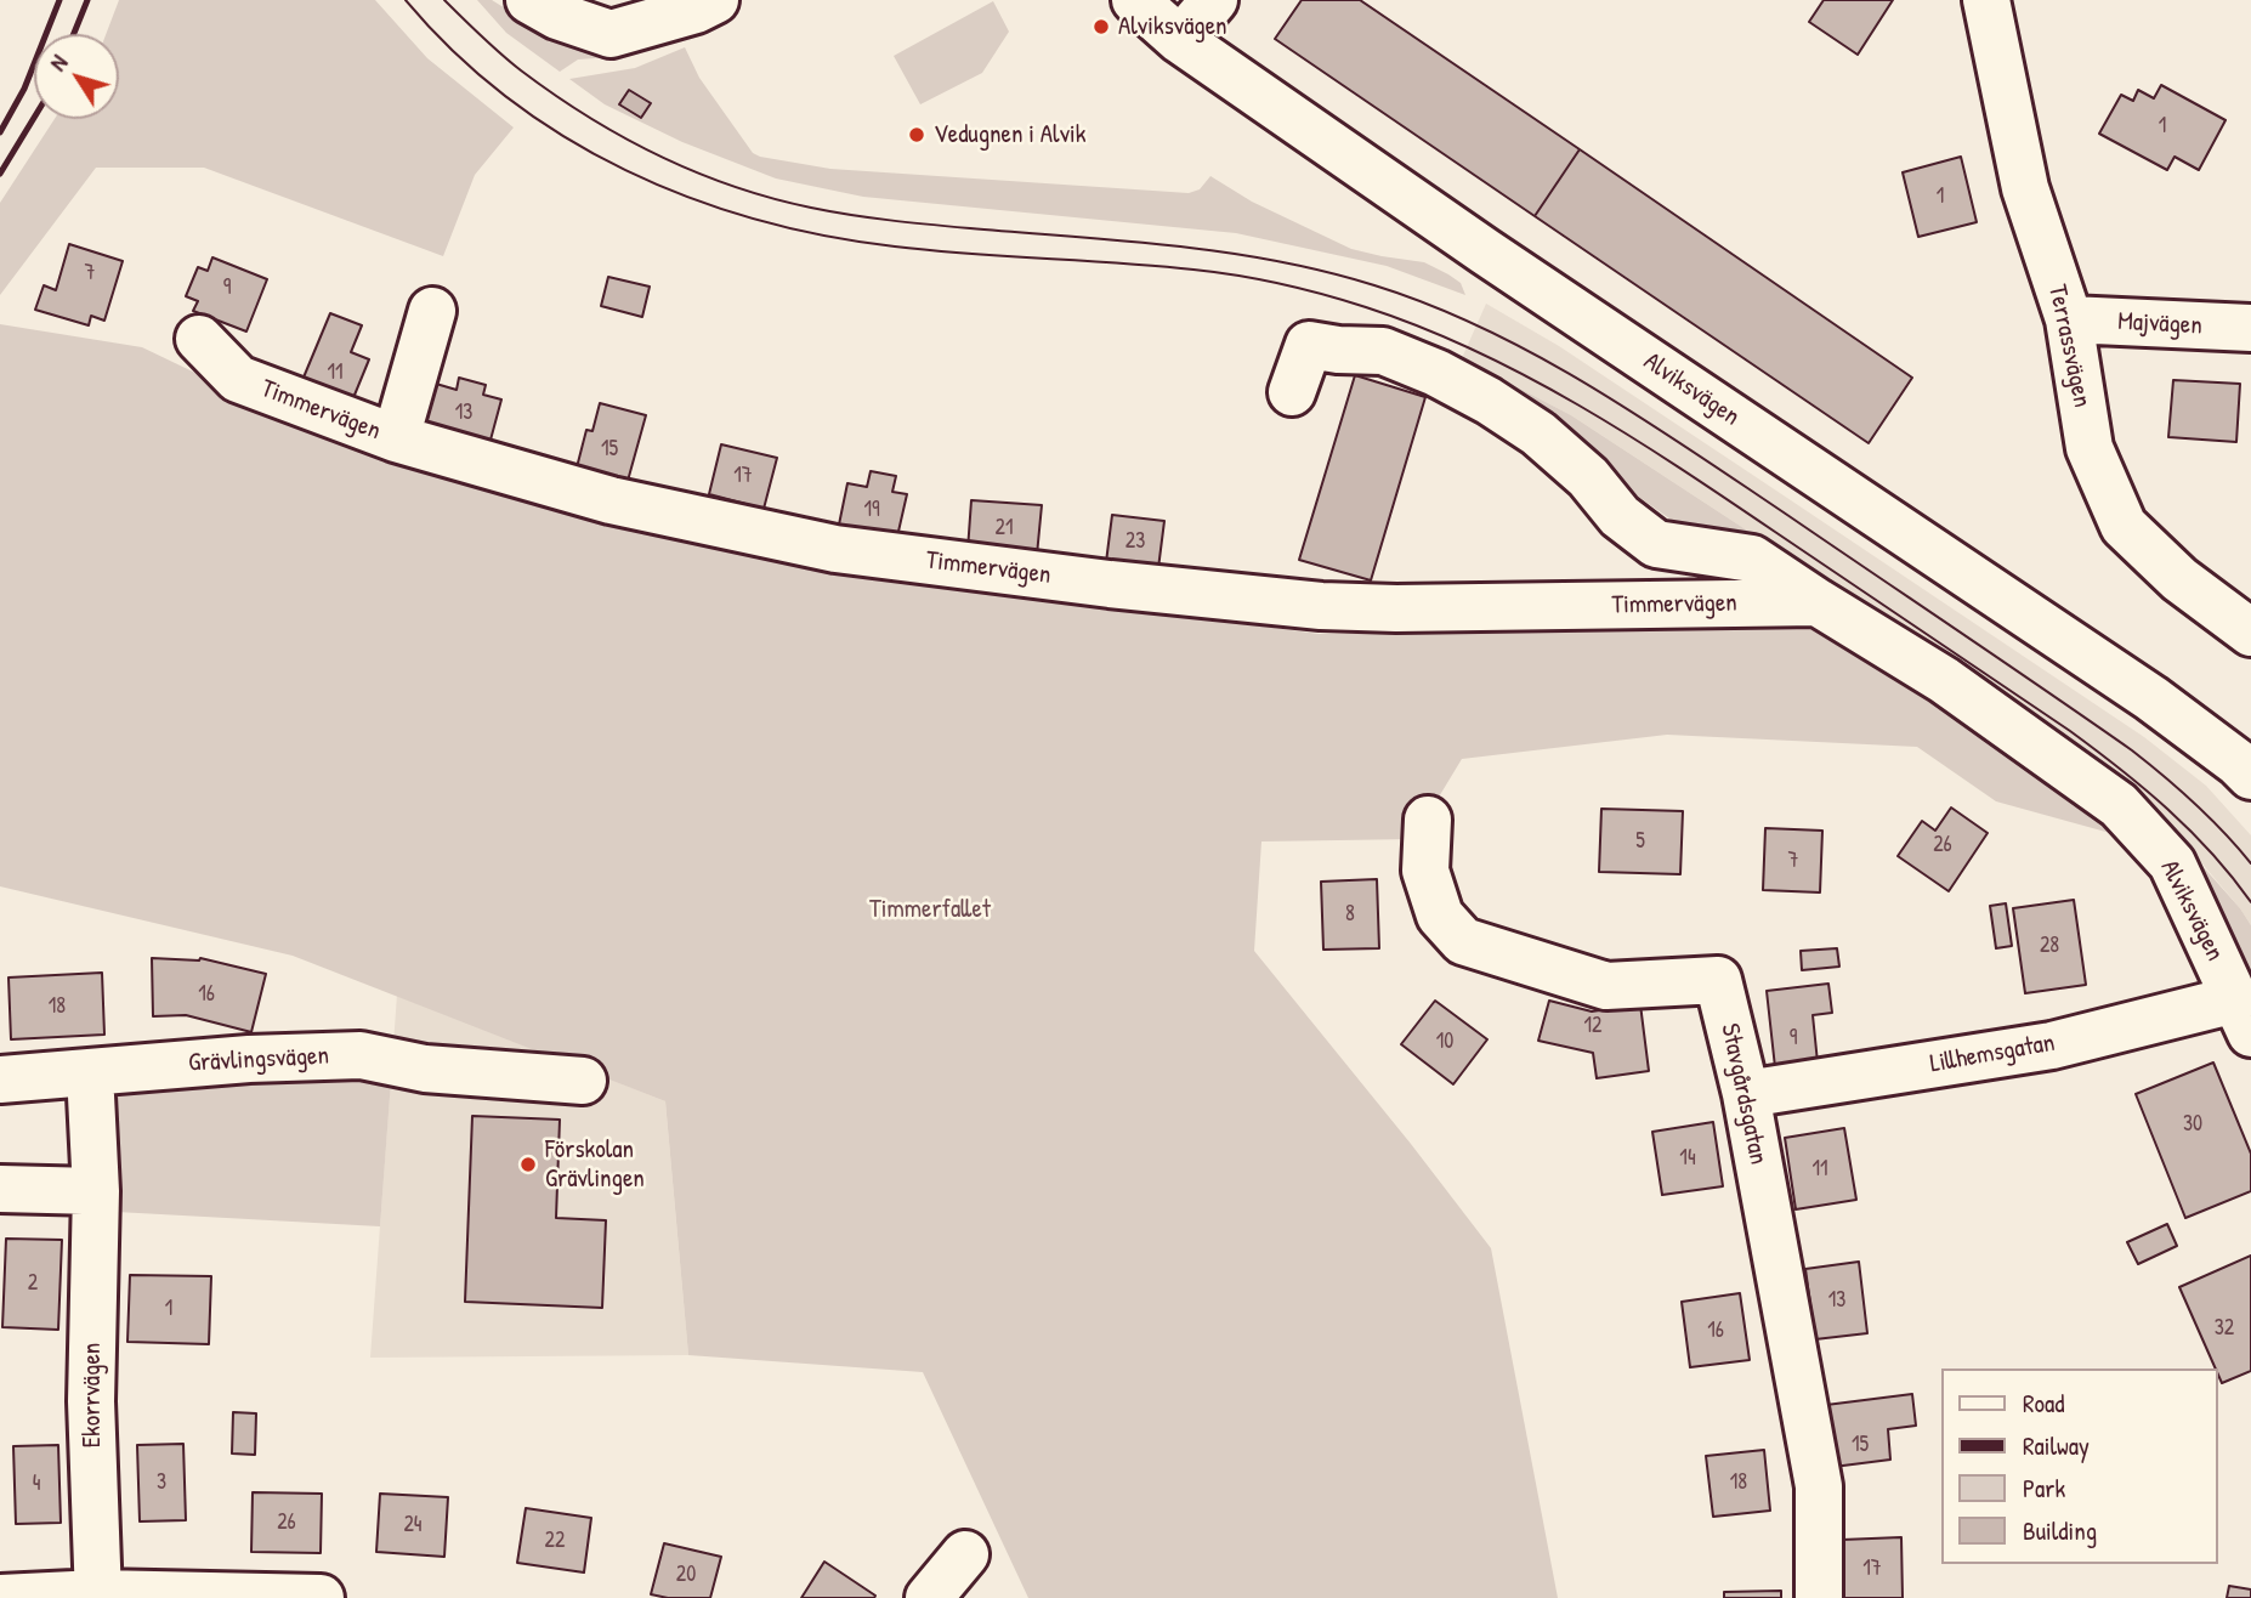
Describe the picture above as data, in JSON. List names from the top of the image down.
{
  "streets": {
    "street": [
      "Majvägen",
      "Terrassvägen",
      "Alviksvägen",
      "Timmervägen",
      "Lillhemsgatan",
      "Grävlingsvägen",
      "Stavgårdsgatan",
      "Ekorrvägen"
    ]
  },
  "crossings": [
    ["Majvägen", "Terrassvägen"],
    ["Alviksvägen", "Timmervägen"],
    ["Alviksvägen", "Lillhemsgatan"],
    ["Lillhemsgatan", "Stavgårdsgatan"]
  ],
  "parks": ["Timmerfallet"],
  "places": ["Alviksvägen", "Vedugnen i Alvik", "Förskolan Grävlingen"],
  "house_numbers": [
    "1",
    "1",
    "7",
    "9",
    "11",
    "13",
    "15",
    "17",
    "19",
    "21",
    "23",
    "5",
    "26",
    "7",
    "8",
    "28",
    "16",
    "18",
    "12",
    "9",
    "10",
    "30",
    "14",
    "11",
    "2",
    "13",
    "1",
    "32",
    "16",
    "15",
    "3",
    "18",
    "4",
    "26",
    "24",
    "22",
    "17",
    "20"
  ],
  "legend": [
    "Road",
    "Railway",
    "Park",
    "Building"
  ],
  "north": "top left"
}
